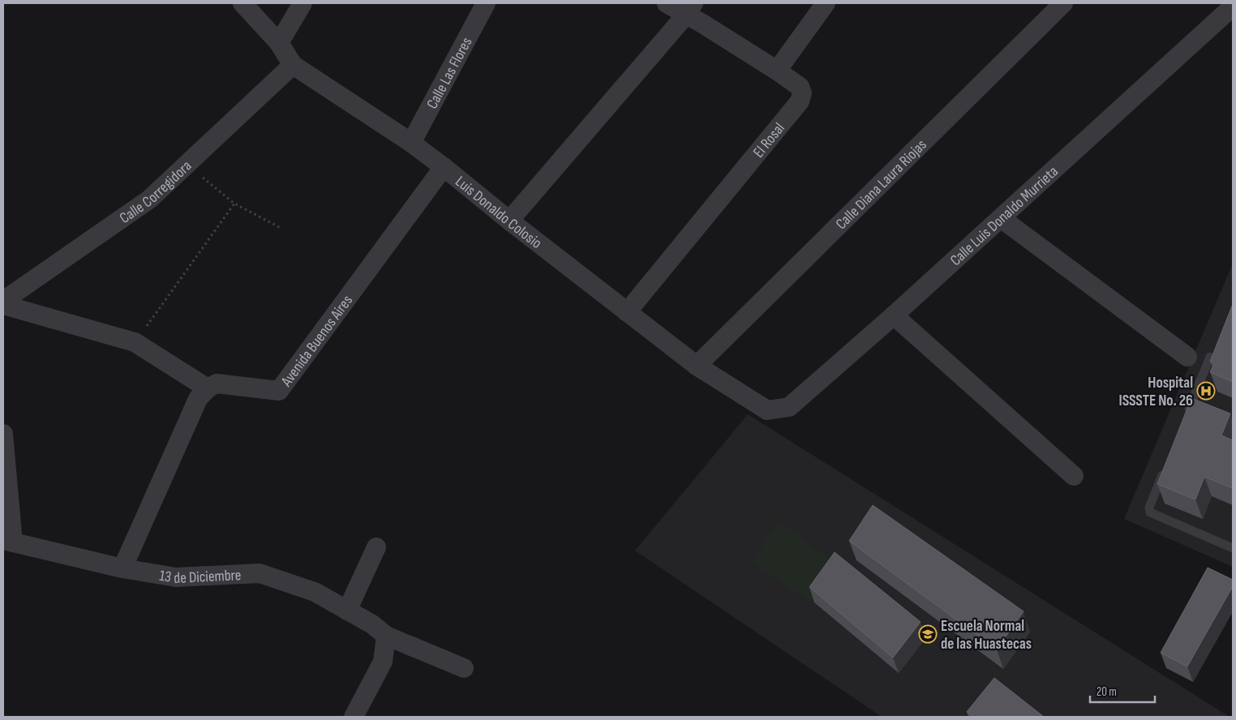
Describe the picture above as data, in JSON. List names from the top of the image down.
{
  "streets": {
    "street": [
      "Calle Las Flores",
      "El Rosal",
      "Calle Diana Laura Riojas",
      "Calle Corregidora",
      "Luis Donaldo Colosio",
      "Calle Luis Donaldo Murrieta",
      "Avenida Buenos Aires",
      "13 de Diciembre"
    ]
  },
  "crossings": [
    ["Calle Las Flores", "Luis Donaldo Colosio"],
    ["El Rosal", "Luis Donaldo Colosio"],
    ["Calle Diana Laura Riojas", "Luis Donaldo Colosio"],
    ["Calle Corregidora", "Luis Donaldo Colosio"],
    ["Luis Donaldo Colosio", "Calle Luis Donaldo Murrieta"],
    ["Luis Donaldo Colosio", "Avenida Buenos Aires"]
  ],
  "places": {
    "hospital": ["Hospital ISSSTE No. 26"],
    "school or university": ["Escuela Normal de las Huastecas"]
  },
  "scale_bar": "20 m"
}
